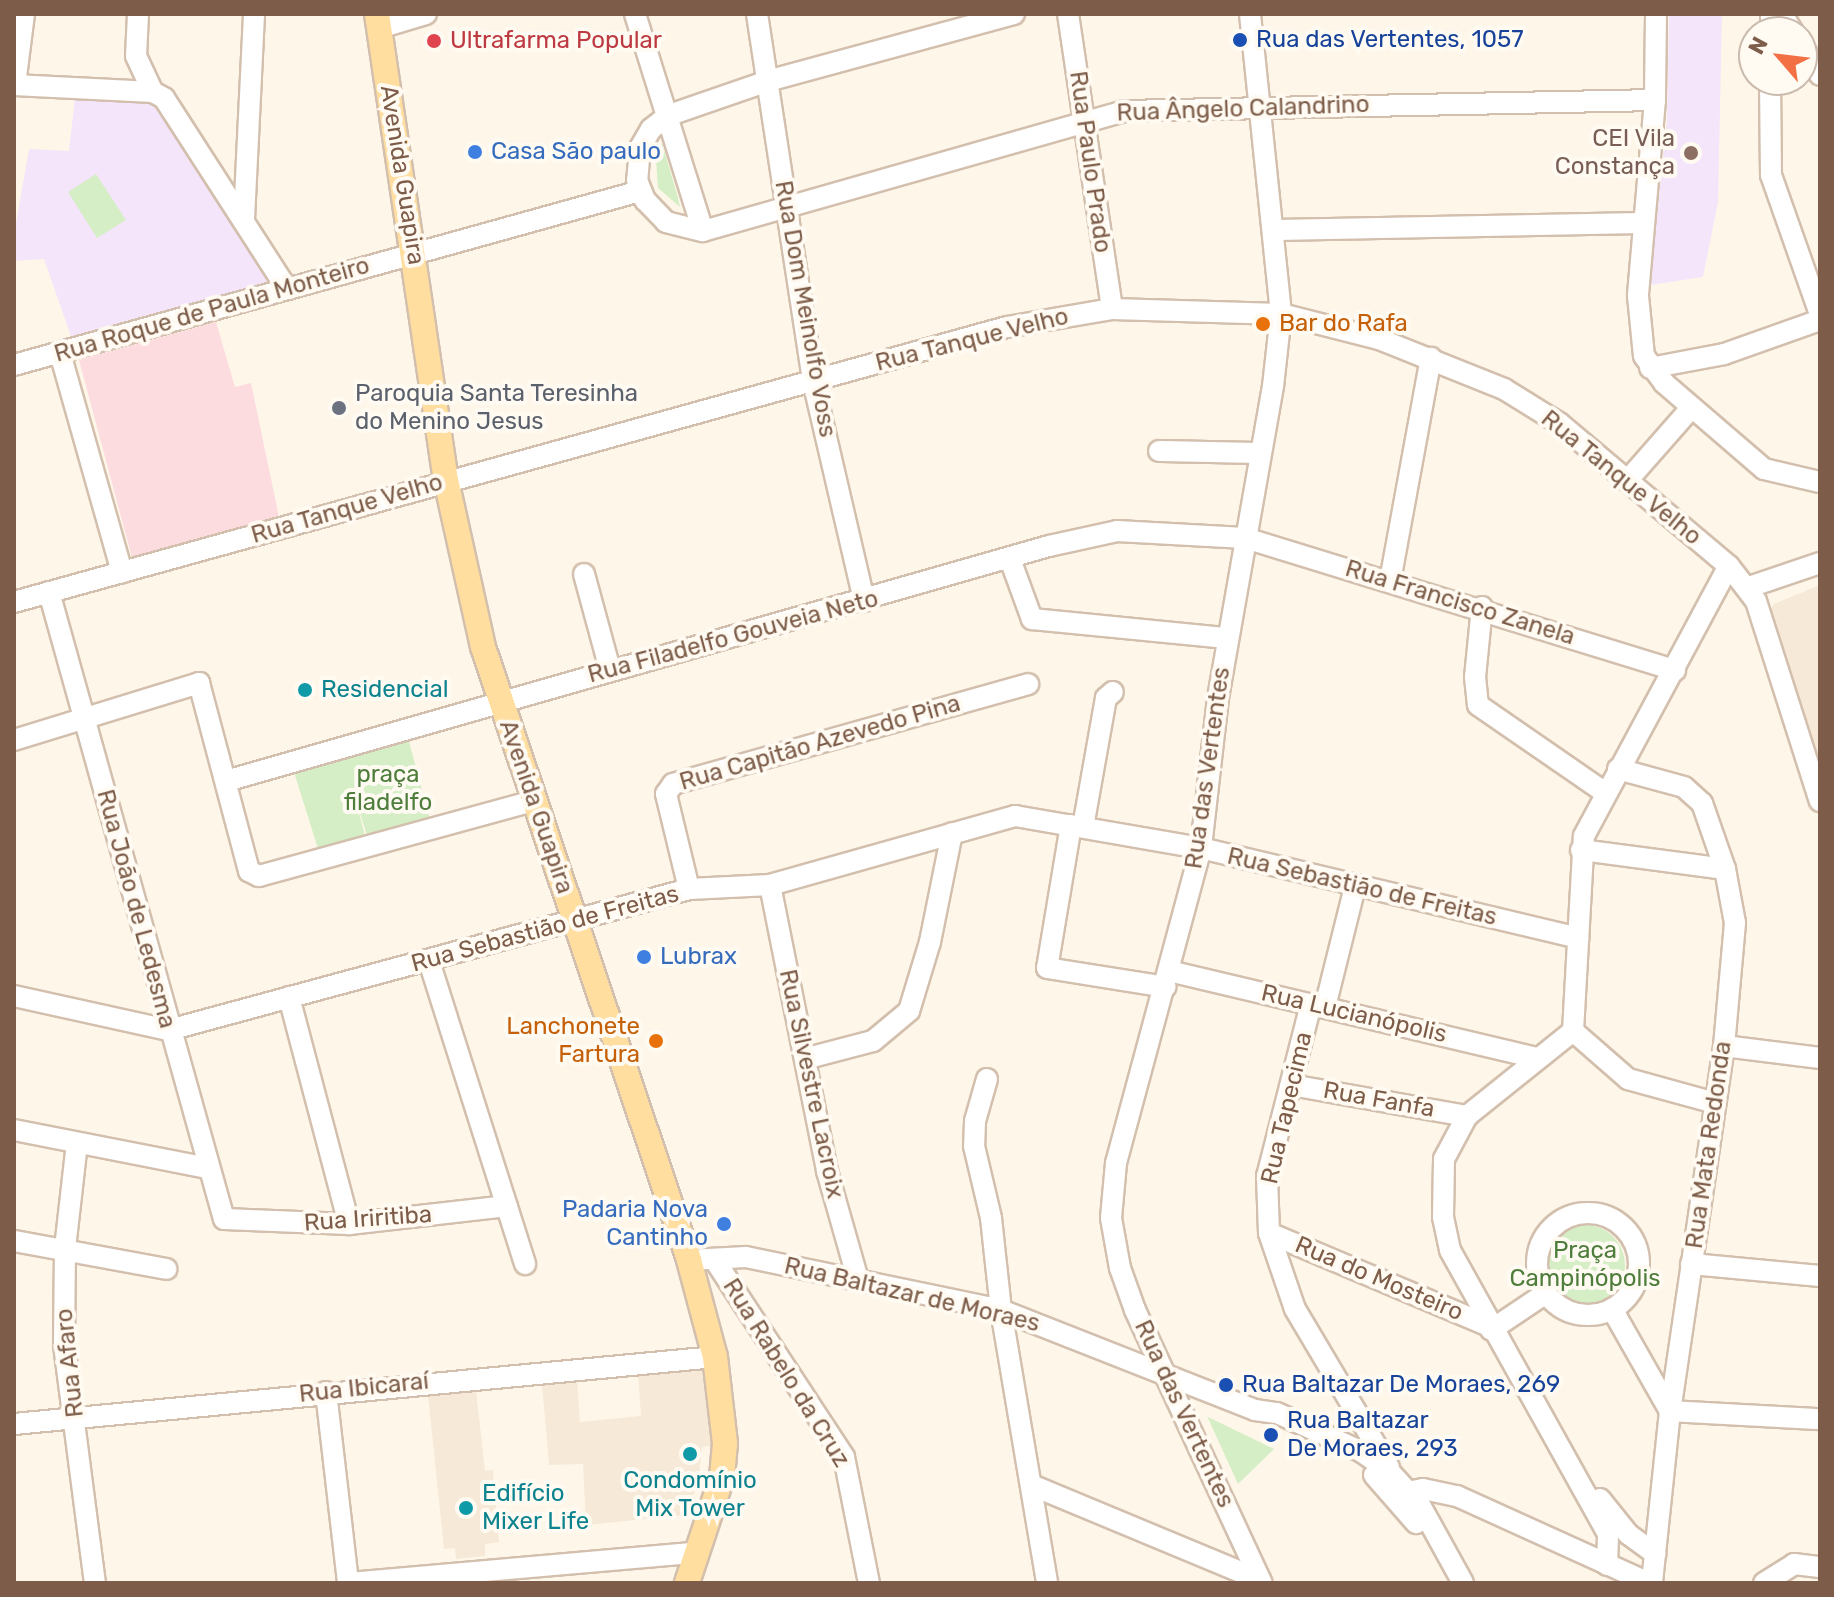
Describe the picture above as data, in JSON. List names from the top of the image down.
{
  "streets": {
    "main road": ["Avenida Guapira"],
    "street": [
      "Rua Ângelo Calandrino",
      "Rua Paulo Prado",
      "Rua Dom Meinolfo Voss",
      "Rua Roque de Paula Monteiro",
      "Rua Tanque Velho",
      "Rua Francisco Zanela",
      "Rua Filadelfo Gouveia Neto",
      "Rua Capitão Azevedo Pina",
      "Rua das Vertentes",
      "Rua Sebastião de Freitas",
      "Rua João de Ledesma",
      "Rua Lucianópolis",
      "Rua Silvestre Lacroix",
      "Rua Fanfa",
      "Rua Tapecima",
      "Rua Mata Redonda",
      "Rua Iriritiba",
      "Rua do Mosteiro",
      "Rua Baltazar de Moraes",
      "Rua Afaro",
      "Rua Rabelo da Cruz",
      "Rua Ibicaraí"
    ]
  },
  "crossings": [
    ["Rua Ângelo Calandrino", "Rua Paulo Prado"],
    ["Rua Ângelo Calandrino", "Rua Dom Meinolfo Voss"],
    ["Rua Ângelo Calandrino", "Rua das Vertentes"],
    ["Rua Paulo Prado", "Rua Tanque Velho"],
    ["Avenida Guapira", "Rua Roque de Paula Monteiro"],
    ["Avenida Guapira", "Rua Tanque Velho"],
    ["Avenida Guapira", "Rua Filadelfo Gouveia Neto"],
    ["Avenida Guapira", "Rua Sebastião de Freitas"],
    ["Avenida Guapira", "Rua Baltazar de Moraes"],
    ["Avenida Guapira", "Rua Ibicaraí"],
    ["Rua Dom Meinolfo Voss", "Rua Tanque Velho"],
    ["Rua Dom Meinolfo Voss", "Rua Filadelfo Gouveia Neto"],
    ["Rua Tanque Velho", "Rua das Vertentes"],
    ["Rua Tanque Velho", "Rua João de Ledesma"],
    ["Rua Francisco Zanela", "Rua Filadelfo Gouveia Neto"],
    ["Rua Francisco Zanela", "Rua das Vertentes"],
    ["Rua Filadelfo Gouveia Neto", "Rua das Vertentes"],
    ["Rua Capitão Azevedo Pina", "Rua Sebastião de Freitas"],
    ["Rua das Vertentes", "Rua Sebastião de Freitas"],
    ["Rua das Vertentes", "Rua Lucianópolis"],
    ["Rua das Vertentes", "Rua Baltazar de Moraes"],
    ["Rua Sebastião de Freitas", "Rua João de Ledesma"],
    ["Rua Sebastião de Freitas", "Rua Lucianópolis"],
    ["Rua Sebastião de Freitas", "Rua Silvestre Lacroix"],
    ["Rua Sebastião de Freitas", "Rua Tapecima"],
    ["Rua João de Ledesma", "Rua Iriritiba"],
    ["Rua Lucianópolis", "Rua Tapecima"],
    ["Rua Silvestre Lacroix", "Rua Baltazar de Moraes"],
    ["Rua Fanfa", "Rua Tapecima"],
    ["Rua Tapecima", "Rua do Mosteiro"],
    ["Rua Tapecima", "Rua Baltazar de Moraes"],
    ["Rua Baltazar de Moraes", "Rua Rabelo da Cruz"],
    ["Rua Afaro", "Rua Ibicaraí"]
  ],
  "parks": ["praça filadelfo", "Praça Campinópolis"],
  "places": [
    "Rua das Vertentes, 1057",
    "Ultrafarma Popular",
    "Casa São paulo",
    "CEI Vila Constança",
    "Bar do Rafa",
    "Paroquia Santa Teresinha do Menino Jesus",
    "Residencial",
    "Lubrax",
    "Lanchonete Fartura",
    "Padaria Nova Cantinho",
    "Rua Baltazar De Moraes, 269",
    "Rua Baltazar De Moraes, 293",
    "Condomínio Mix Tower",
    "Edifício Mixer Life"
  ],
  "north": "top left"
}
